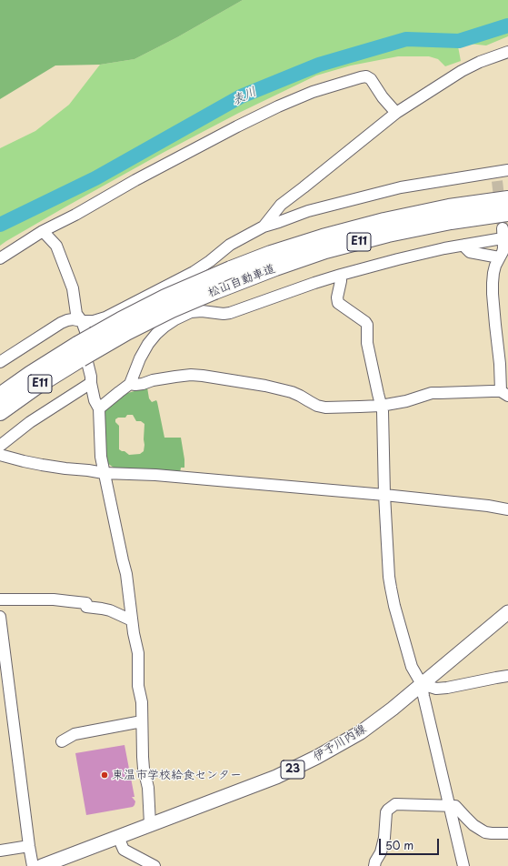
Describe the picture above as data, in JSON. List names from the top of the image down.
{
  "streets": {
    "highway": ["E11", "松山自動車道"],
    "main road": ["伊予川内線", "23"]
  },
  "water": ["表川"],
  "places": ["東温市学校給食センター"],
  "scale_bar": "50 m"
}
